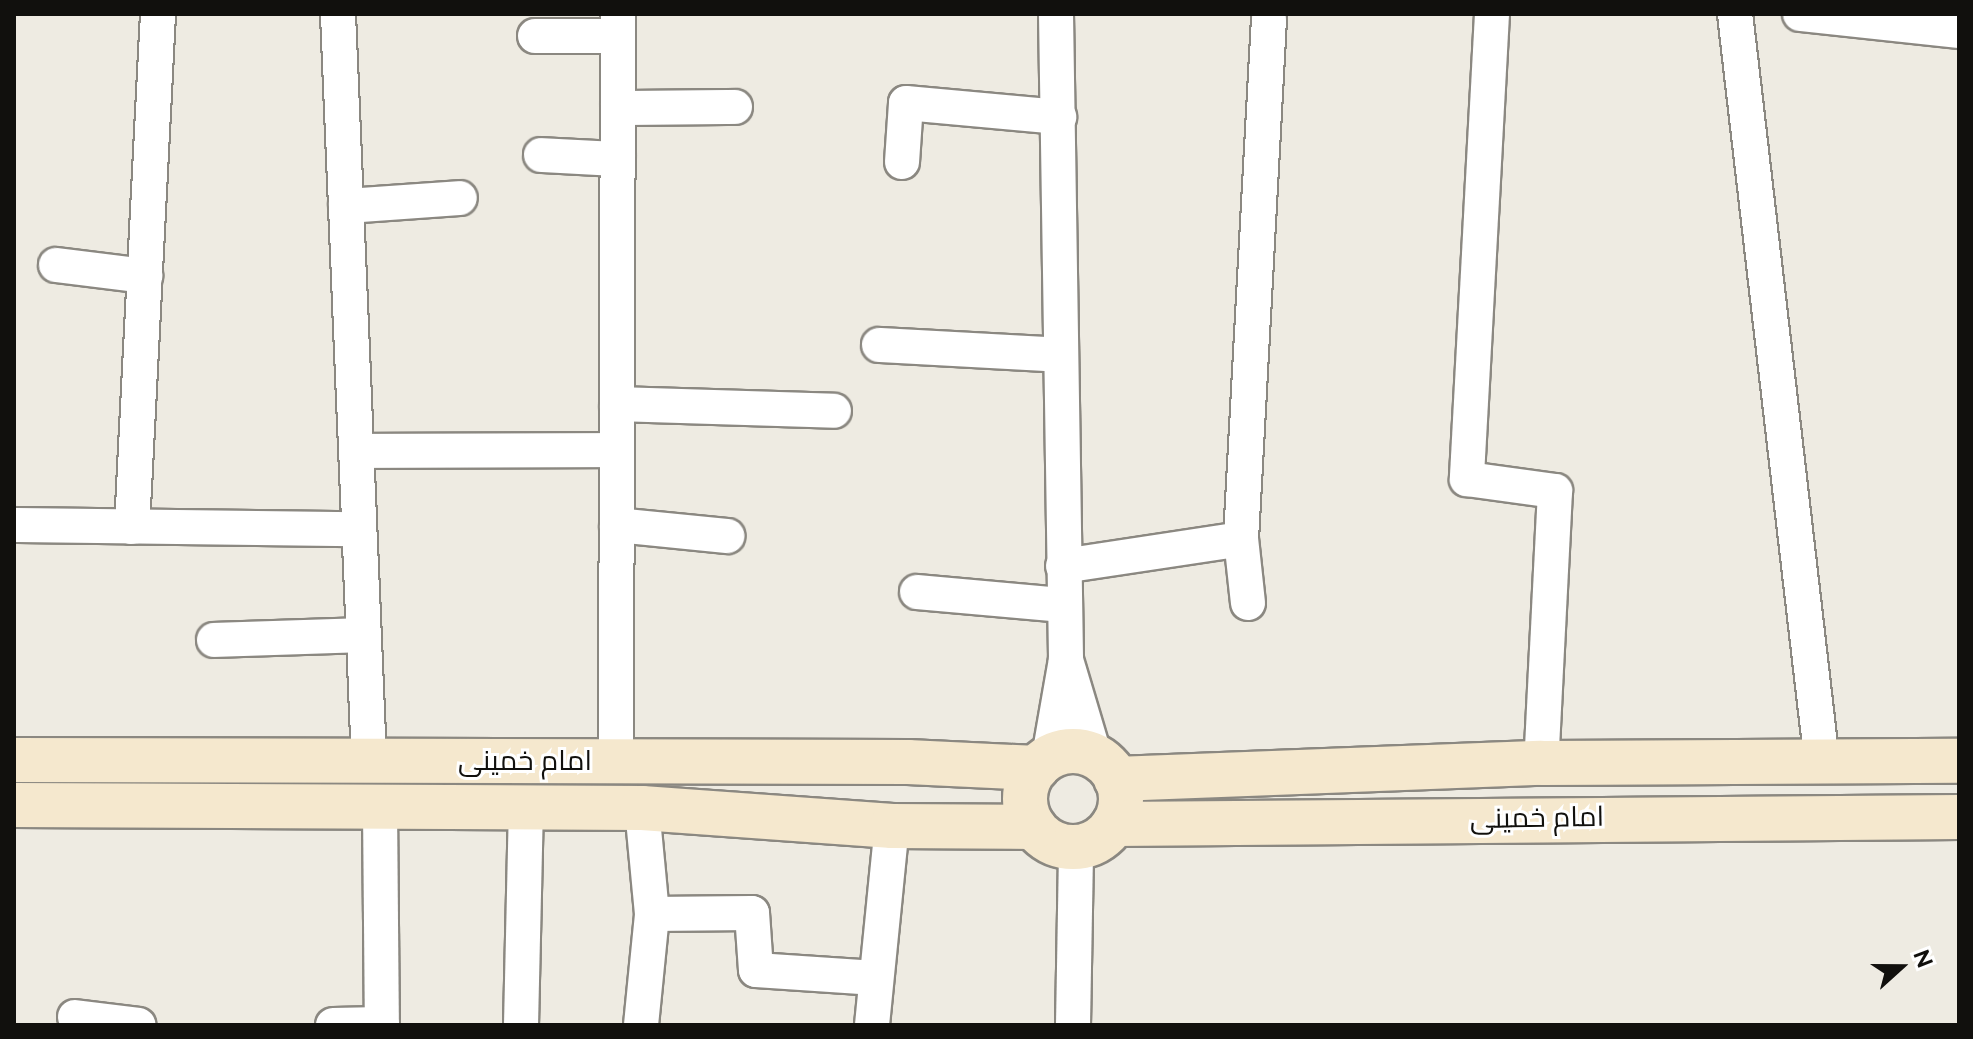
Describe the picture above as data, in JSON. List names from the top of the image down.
{
  "streets": {
    "main road": ["امام خمینی"]
  },
  "north": "right"
}
